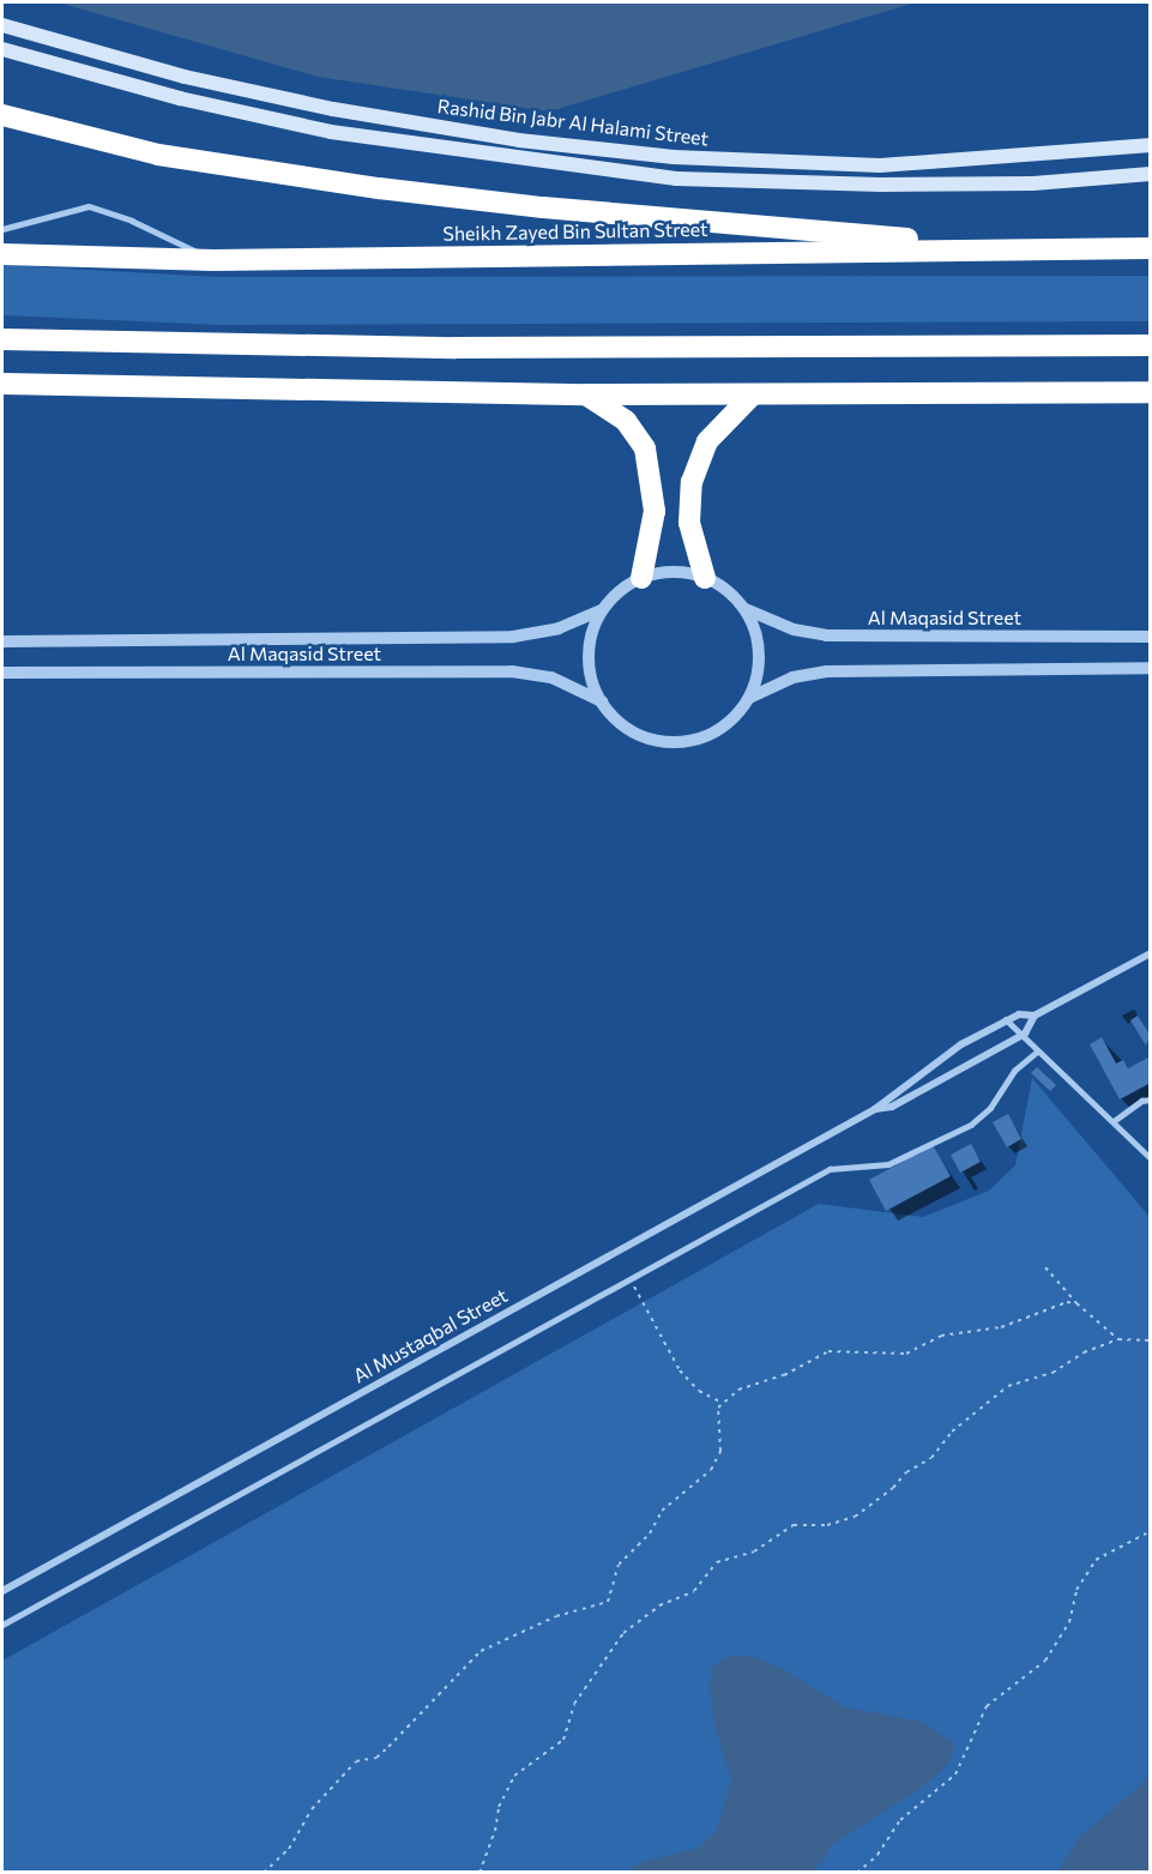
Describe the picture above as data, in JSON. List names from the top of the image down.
{
  "streets": {
    "highway": ["Sheikh Zayed Bin Sultan Street"],
    "main road": ["Rashid Bin Jabr Al Halami Street"],
    "street": ["Al Maqasid Street", "Al Mustaqbal Street"]
  }
}
